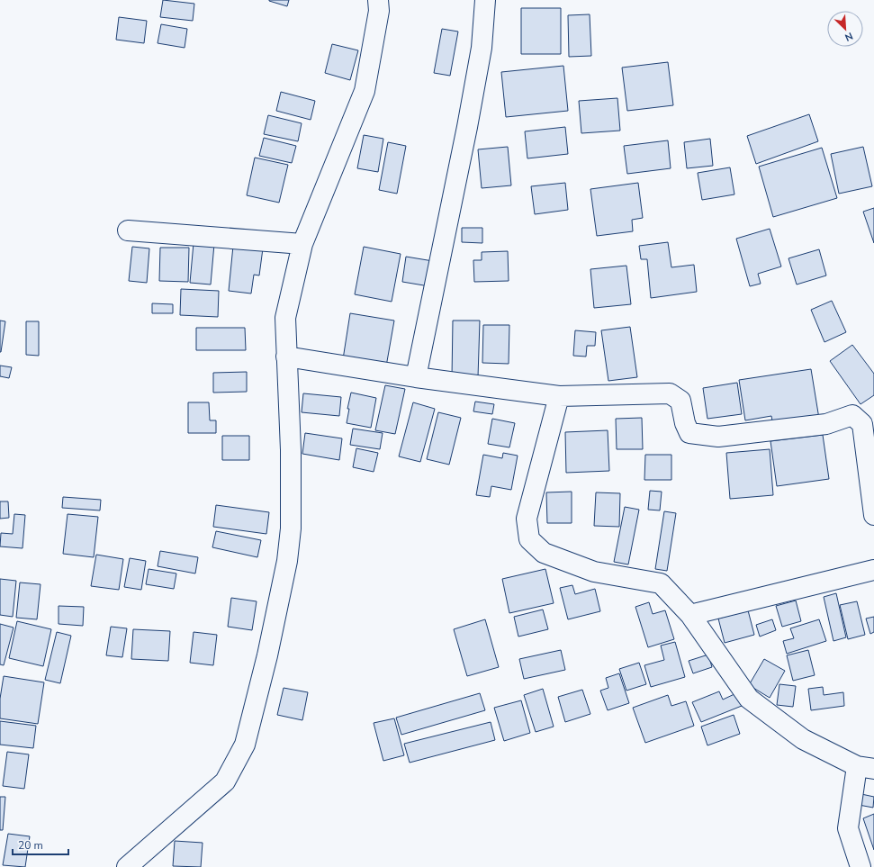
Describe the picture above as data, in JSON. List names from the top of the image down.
{
  "scale_bar": "20 m",
  "north": "bottom right"
}
